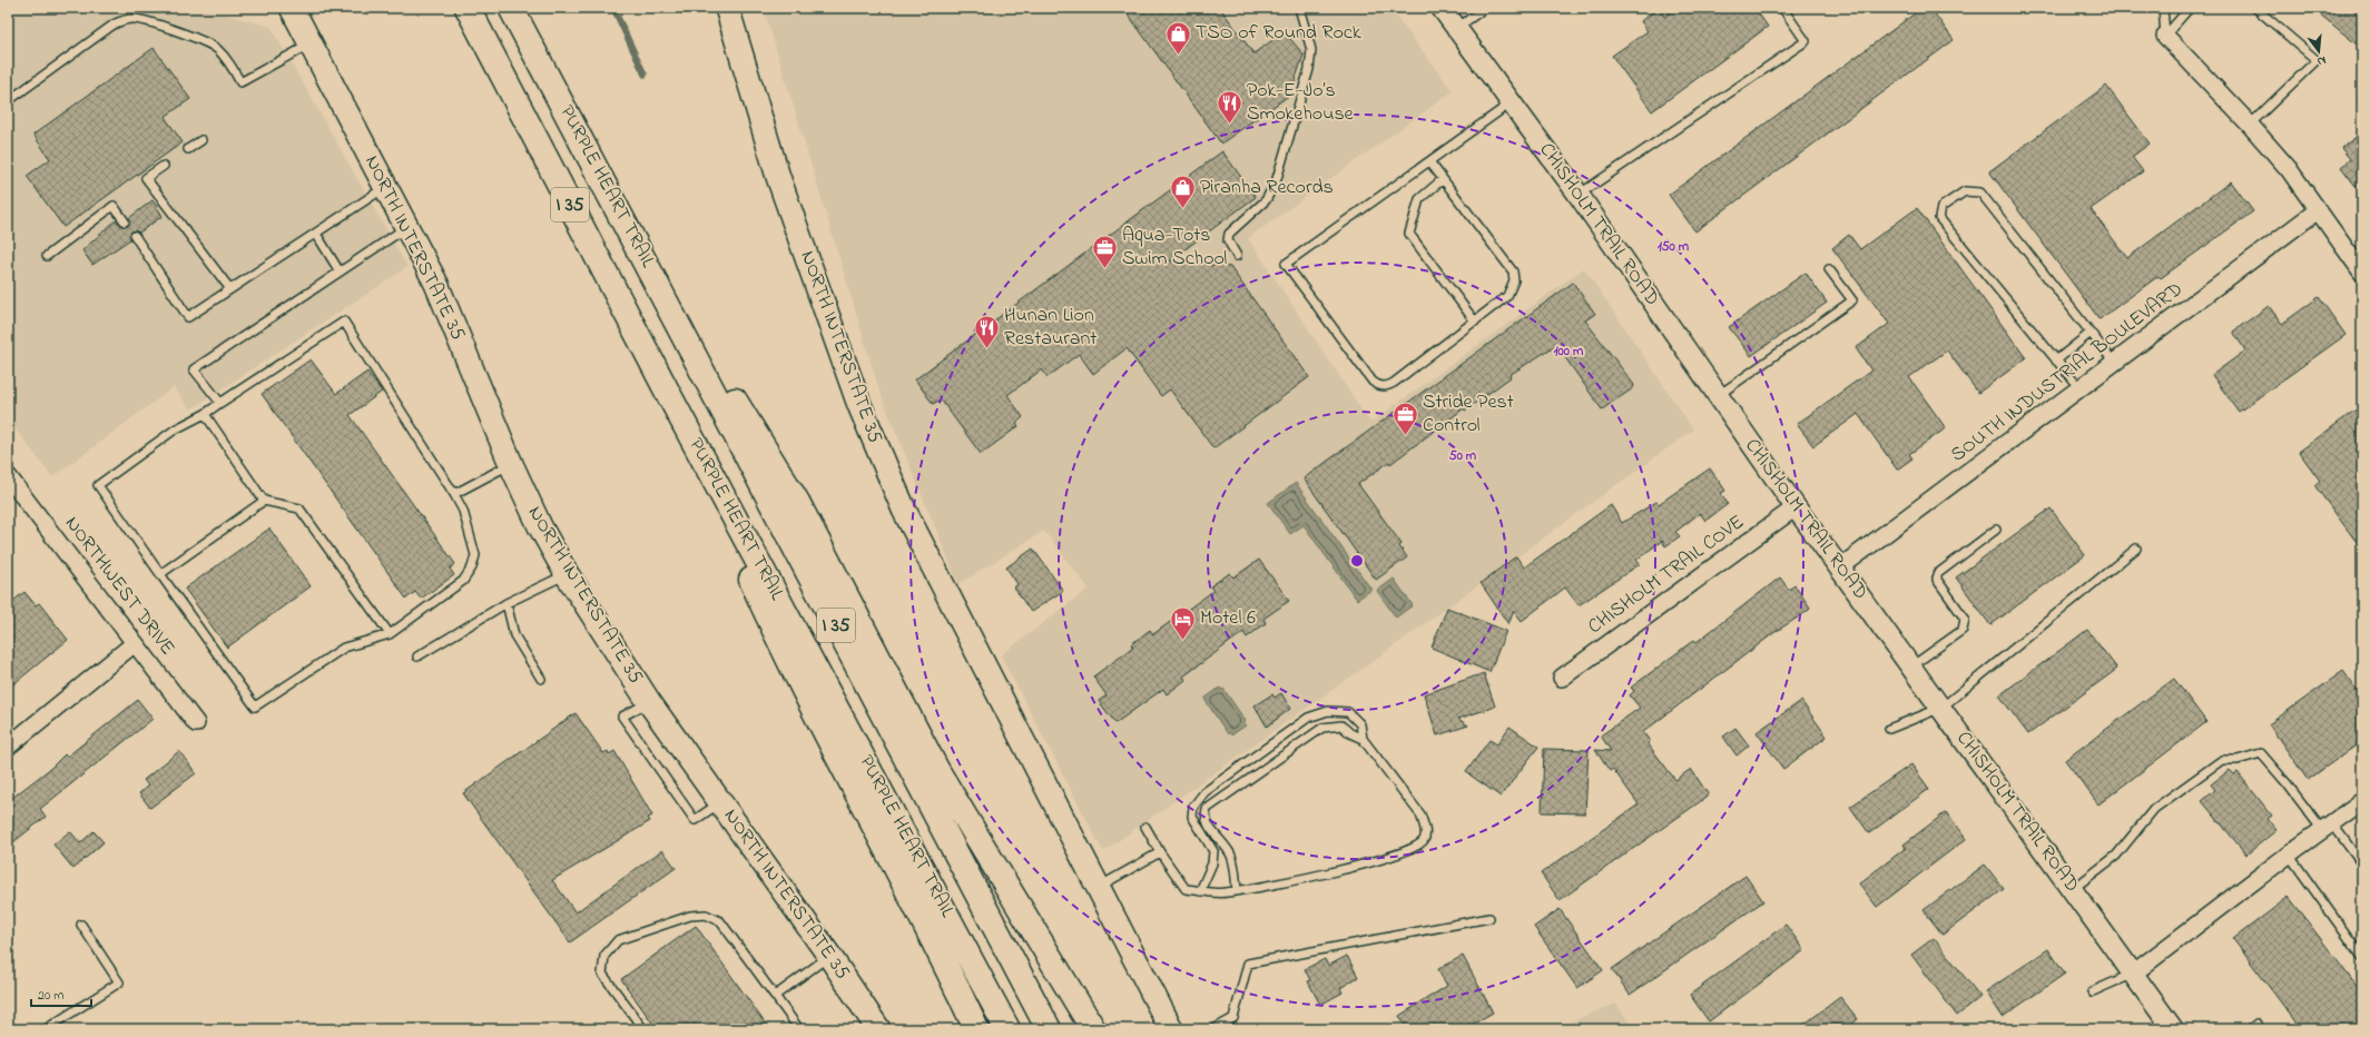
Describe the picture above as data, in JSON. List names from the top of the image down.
{
  "streets": {
    "highway": ["PURPLE HEART TRAIL", "I 35"],
    "main road": ["NORTH INTERSTATE 35"],
    "street": [
      "CHISHOLM TRAIL ROAD",
      "SOUTH INDUSTRIAL BOULEVARD",
      "CHISHOLM TRAIL COVE",
      "NORTHWEST DRIVE"
    ]
  },
  "crossings": [
    ["CHISHOLM TRAIL ROAD", "SOUTH INDUSTRIAL BOULEVARD"],
    ["CHISHOLM TRAIL ROAD", "CHISHOLM TRAIL COVE"]
  ],
  "places": {
    "shop": ["TSO of Round Rock", "Piranha Records"],
    "restaurant": ["Pok-E-Jo’s Smokehouse", "Hunan Lion Restaurant"],
    "office": ["Aqua-Tots Swim School", "Stride Pest Control"],
    "hotel": ["Motel 6"]
  },
  "scale_bar": "20 m",
  "north": "bottom",
  "rings": ["150 m", "100 m", "50 m"]
}
